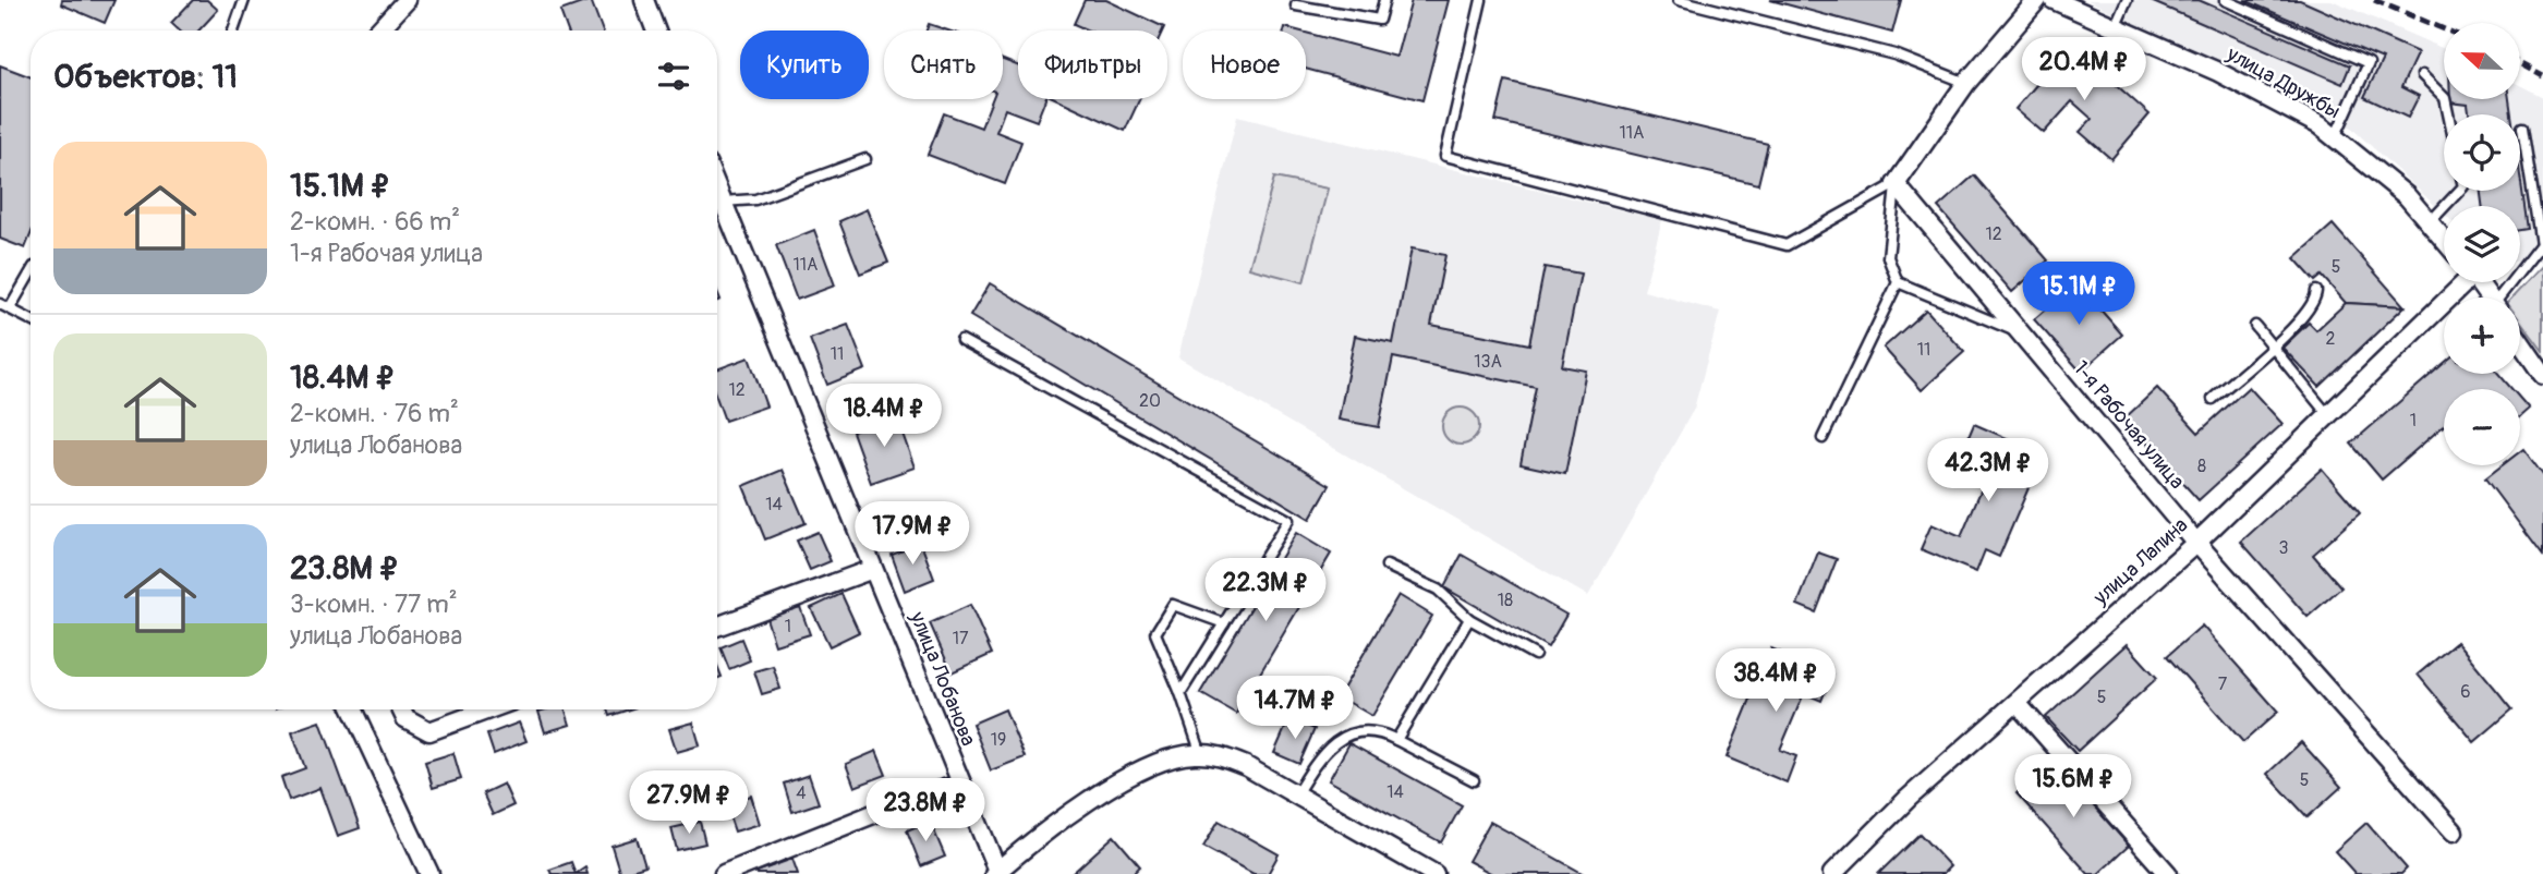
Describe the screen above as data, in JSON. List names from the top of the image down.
{
  "streets": {
    "street": [
      "улица Дружбы",
      "1-я Рабочая улица",
      "улица Лапина",
      "улица Лобанова"
    ]
  },
  "crossings": [
    ["1-я Рабочая улица", "улица Лапина"]
  ],
  "house_numbers": [
    "11А",
    "12",
    "11А",
    "5",
    "2",
    "11",
    "11",
    "13А",
    "12",
    "20",
    "1",
    "8",
    "14",
    "3",
    "18",
    "1",
    "17",
    "7",
    "6",
    "5",
    "19",
    "5",
    "14",
    "4"
  ],
  "north": "left",
  "page": {
    "map_buttons": ["+", "−"],
    "chip": [
      "Купить",
      "Снять",
      "Фильтры",
      "Новое"
    ],
    "heading": "Объектов: 11",
    "price": [
      "20.4M ₽",
      "15.1M ₽",
      "18.4M ₽",
      "42.3M ₽",
      "17.9M ₽",
      "22.3M ₽",
      "38.4M ₽",
      "14.7M ₽",
      "15.6M ₽",
      "27.9M ₽",
      "23.8M ₽"
    ],
    "list": [
      {
        "name": "15.1M ₽",
        "note": "2-комн. · 66 m² · 1-я Рабочая улица"
      },
      {
        "name": "18.4M ₽",
        "note": "2-комн. · 76 m² · улица Лобанова"
      },
      {
        "name": "23.8M ₽",
        "note": "3-комн. · 77 m² · улица Лобанова"
      }
    ]
  }
}
